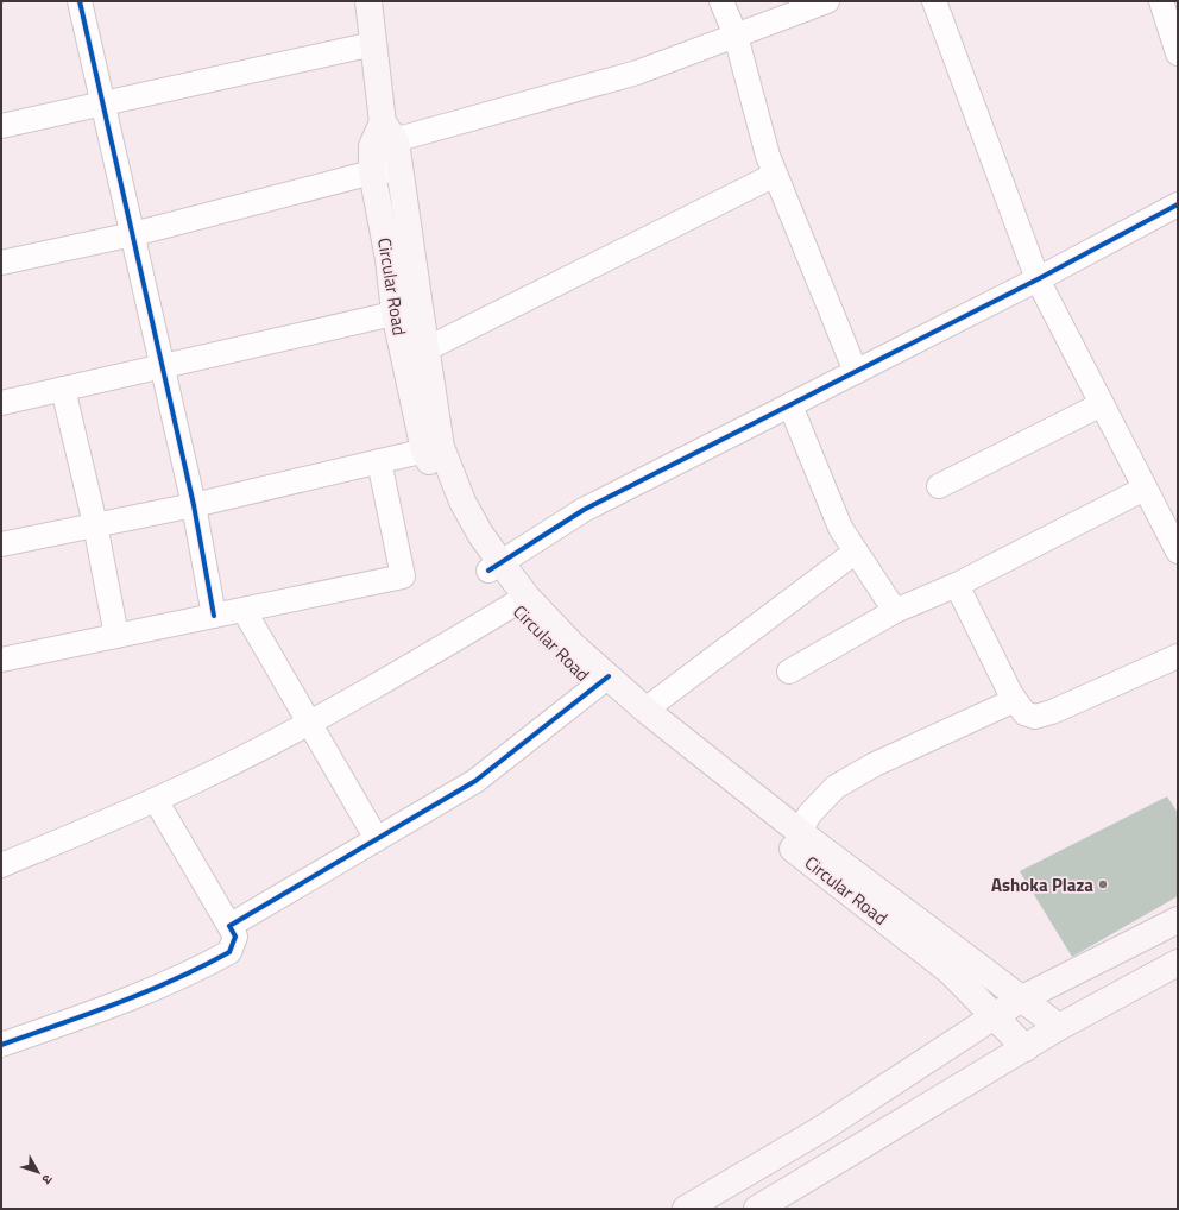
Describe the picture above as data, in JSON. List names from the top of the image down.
{
  "streets": {
    "main road": ["Circular Road"]
  },
  "places": ["Ashoka Plaza"],
  "north": "bottom right"
}
